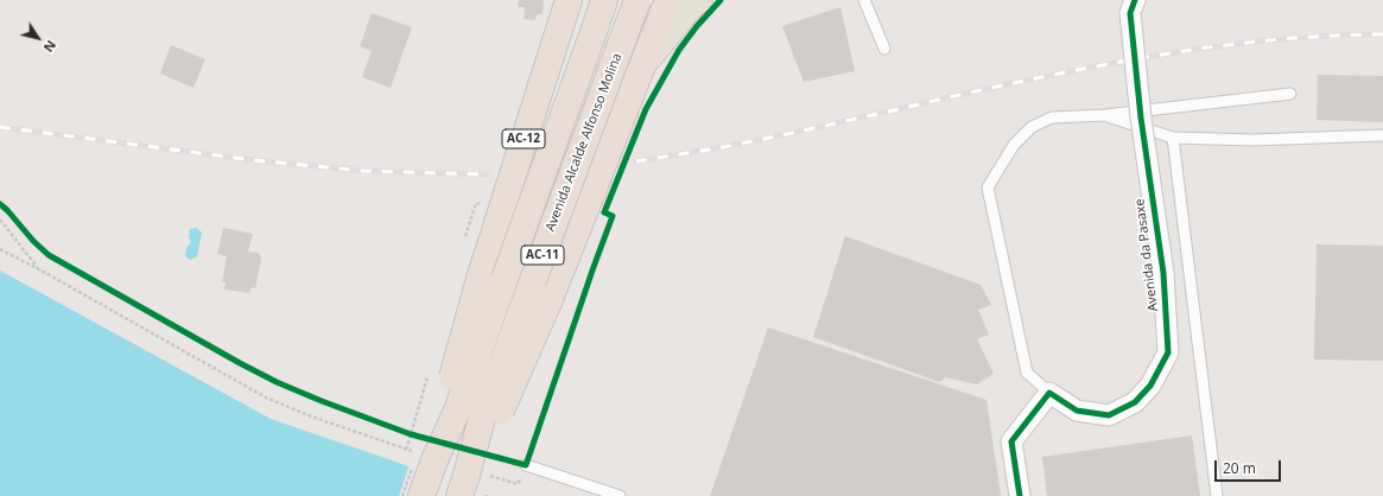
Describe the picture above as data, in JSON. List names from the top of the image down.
{
  "streets": {
    "highway": ["AC-12", "Avenida Alcalde Alfonso Molina", "AC-11"],
    "street": ["Avenida da Pasaxe"]
  },
  "crossings": [
    ["AC-12", "Avenida Alcalde Alfonso Molina"],
    ["Avenida Alcalde Alfonso Molina", "AC-11"]
  ],
  "scale_bar": "20 m",
  "north": "bottom right"
}
